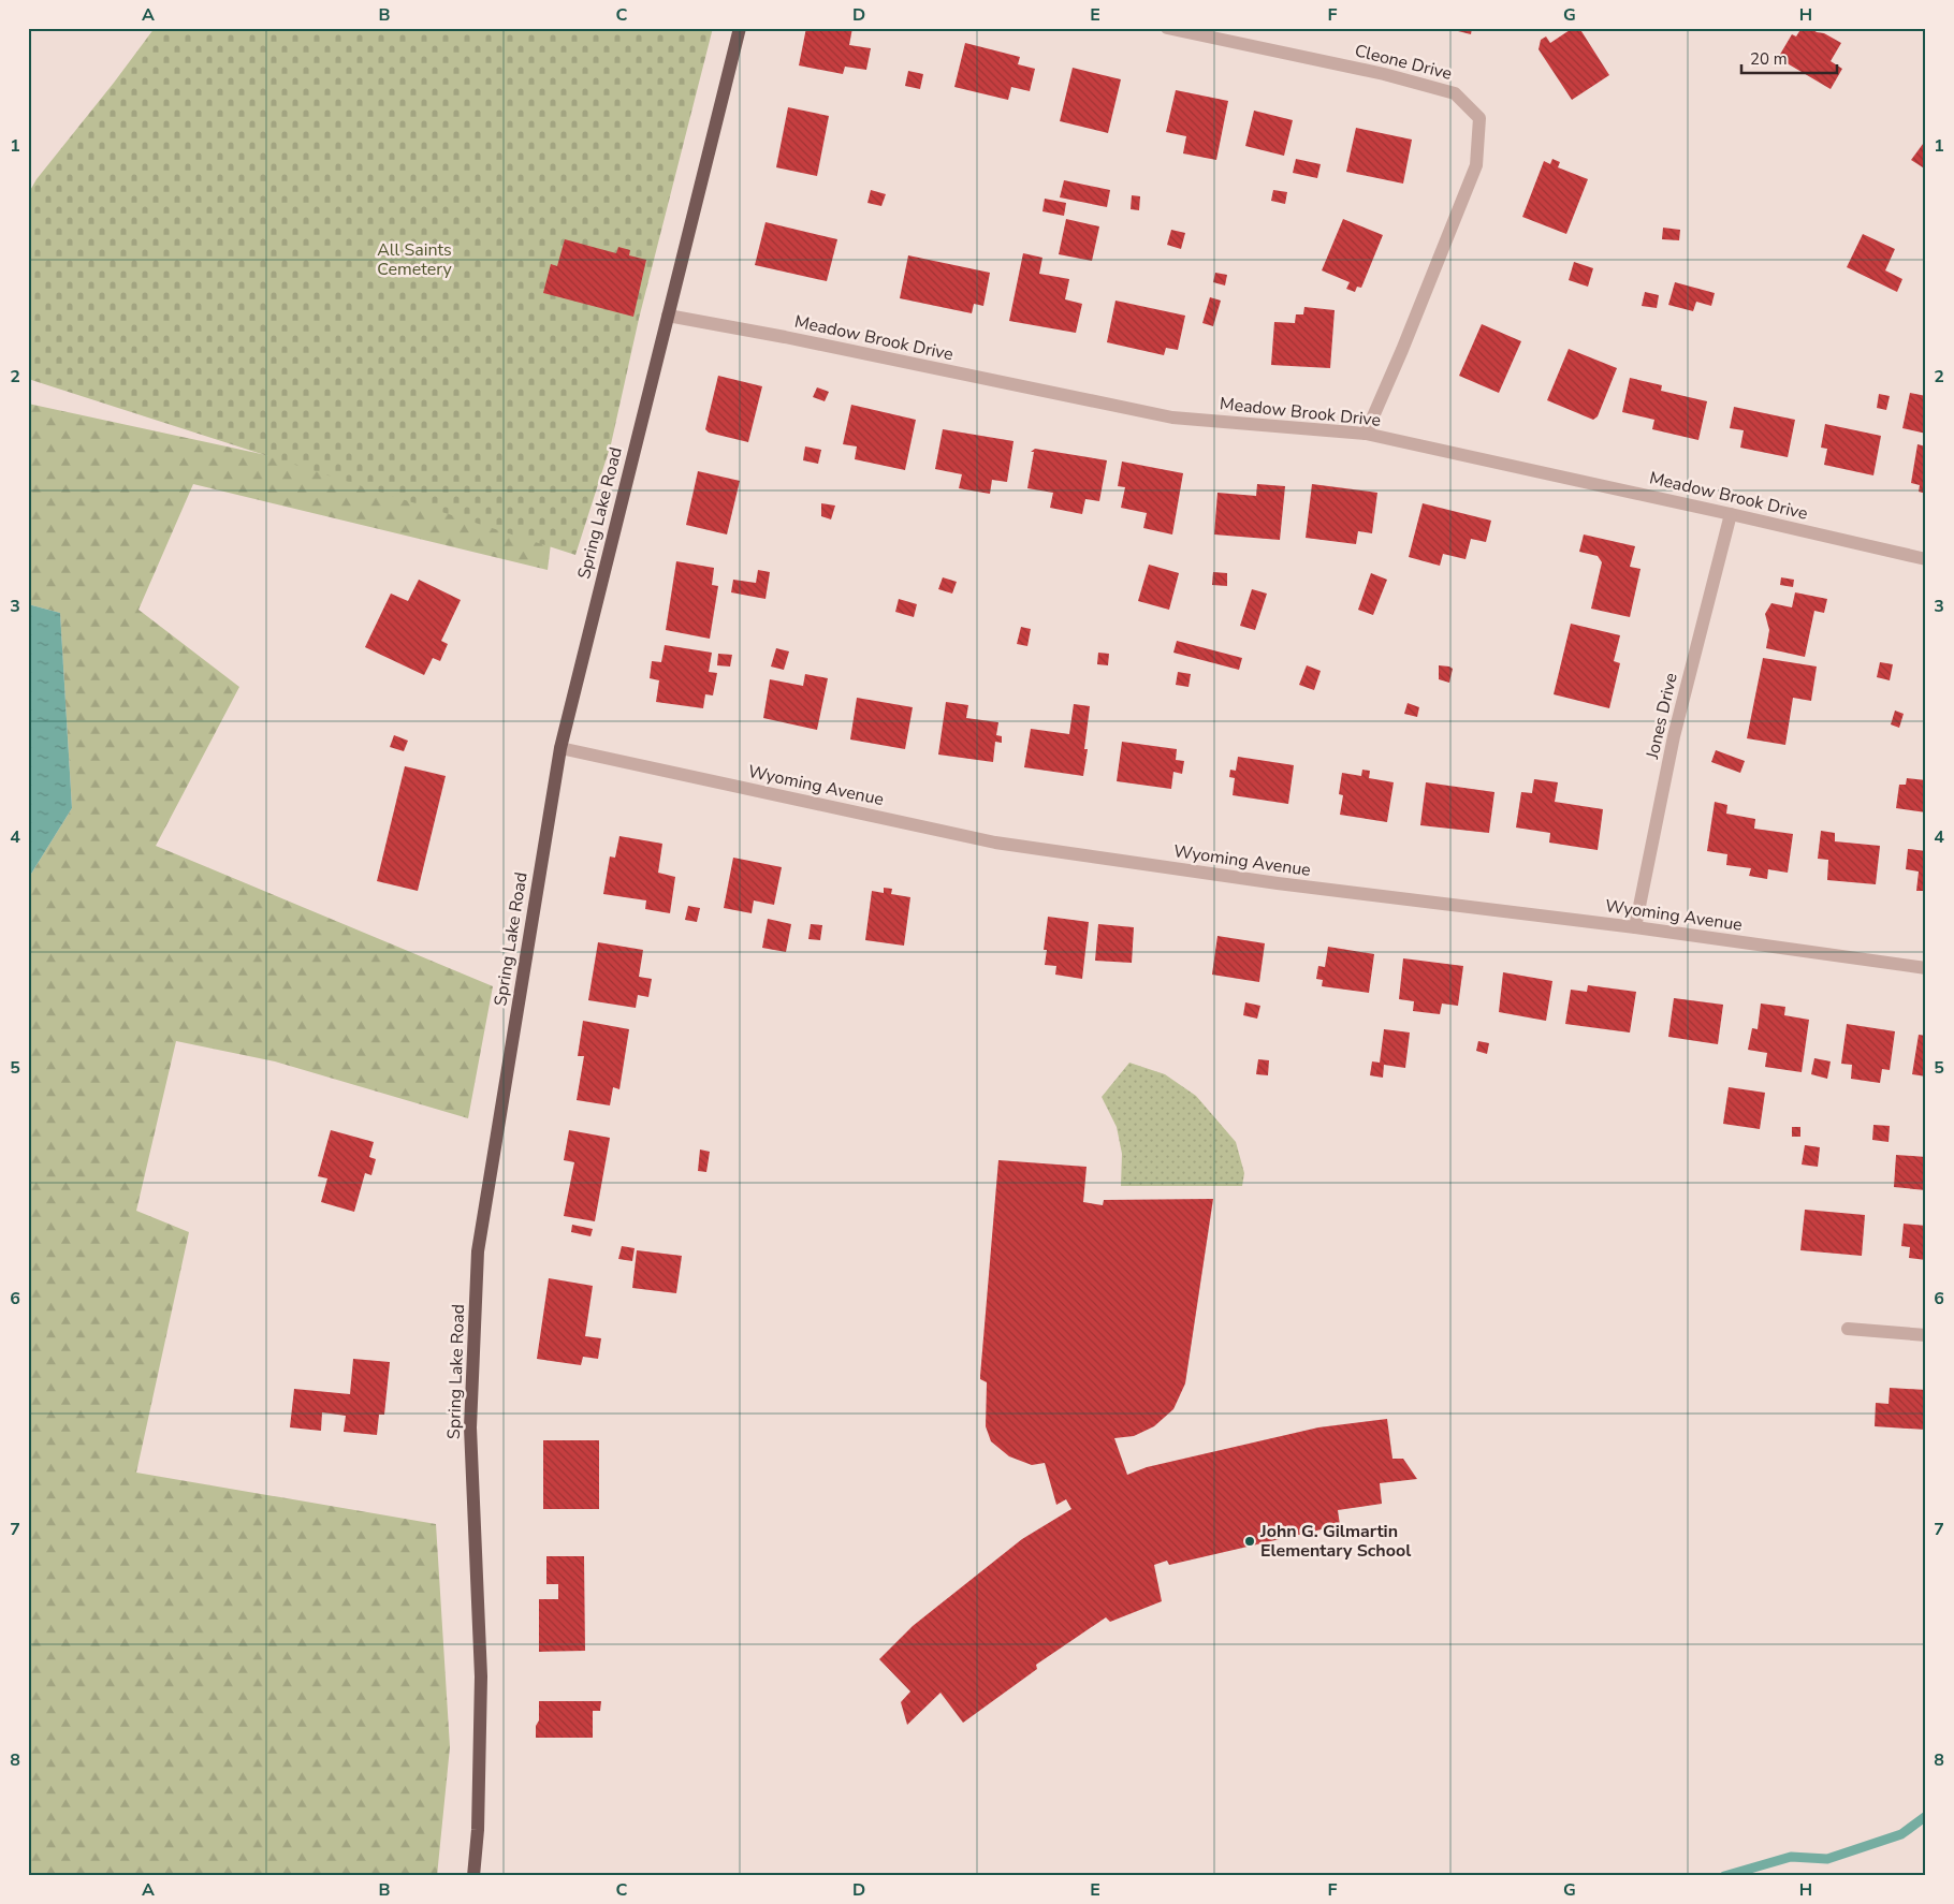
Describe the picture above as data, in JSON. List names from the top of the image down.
{
  "streets": {
    "main road": ["Spring Lake Road"],
    "street": [
      "Cleone Drive",
      "Meadow Brook Drive",
      "Jones Drive",
      "Wyoming Avenue"
    ]
  },
  "crossings": [
    ["Cleone Drive", "Meadow Brook Drive"],
    ["Meadow Brook Drive", "Spring Lake Road"],
    ["Meadow Brook Drive", "Jones Drive"],
    ["Spring Lake Road", "Wyoming Avenue"],
    ["Jones Drive", "Wyoming Avenue"]
  ],
  "parks": ["All Saints Cemetery"],
  "places": ["John G. Gilmartin Elementary School"],
  "scale_bar": "20 m",
  "grid": {
    "columns": [
      "A",
      "B",
      "C",
      "D",
      "E",
      "F",
      "G",
      "H"
    ],
    "rows": [
      "1",
      "2",
      "3",
      "4",
      "5",
      "6",
      "7",
      "8"
    ]
  }
}
